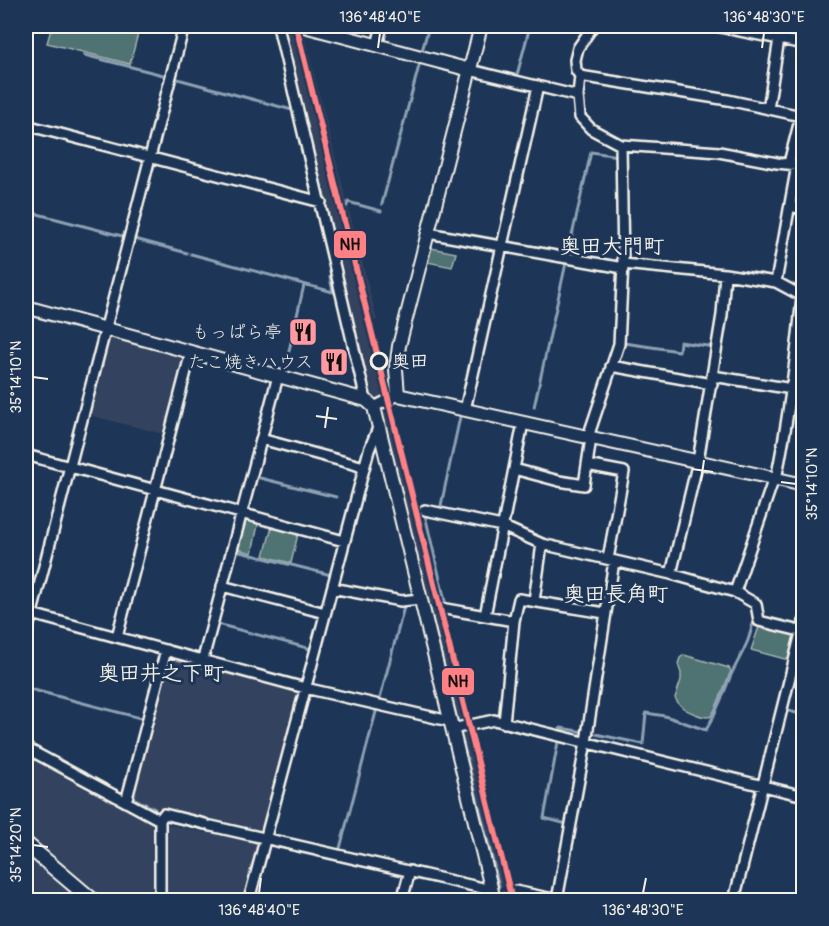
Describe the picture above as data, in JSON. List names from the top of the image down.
{
  "districts": ["奥田大門町", "奥田長角町", "奥田井之下町"],
  "places": {
    "restaurant": ["もっぱら亭", "たこ焼きハウス"],
    "other": ["奥田"]
  },
  "lines": ["transit line NH"],
  "coordinates": [
    "136°48'40\"E",
    "136°48'30\"E",
    "35°14'10\"N",
    "35°14'20\"N"
  ]
}
